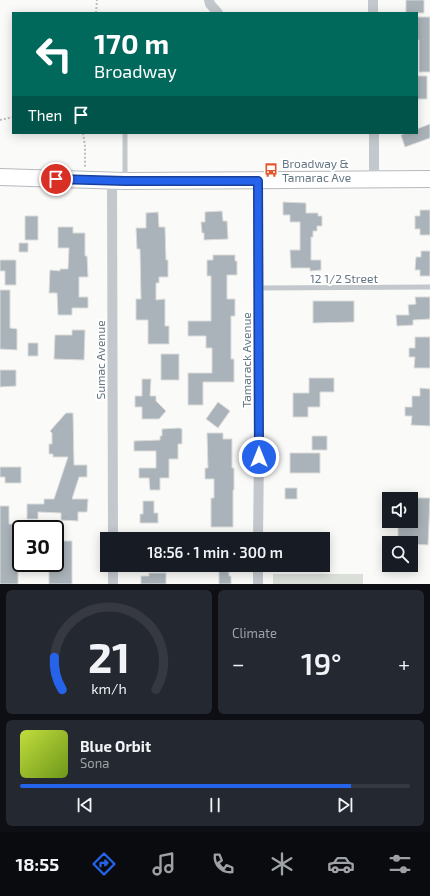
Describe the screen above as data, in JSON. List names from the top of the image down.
{
  "streets": {
    "street": ["Sumac Avenue", "Tamarack Avenue"],
    "lane": ["12 1/2 Street"]
  },
  "crossings": [
    ["12 1/2 Street", "Tamarack Avenue"]
  ],
  "places": {
    "bus stop": ["Broadway & Tamarac Ave"]
  },
  "page": {
    "turn": ["170 m", "Broadway"],
    "then": "Then",
    "limit": "30",
    "trip": "18:56 · 1 min · 300 m",
    "tile": "Climate",
    "heat": ["−", "19°", "+"],
    "song": ["Blue Orbit", "Sona"],
    "tabs": "18:55",
    "gauge": ["21", "km/h"]
  }
}
